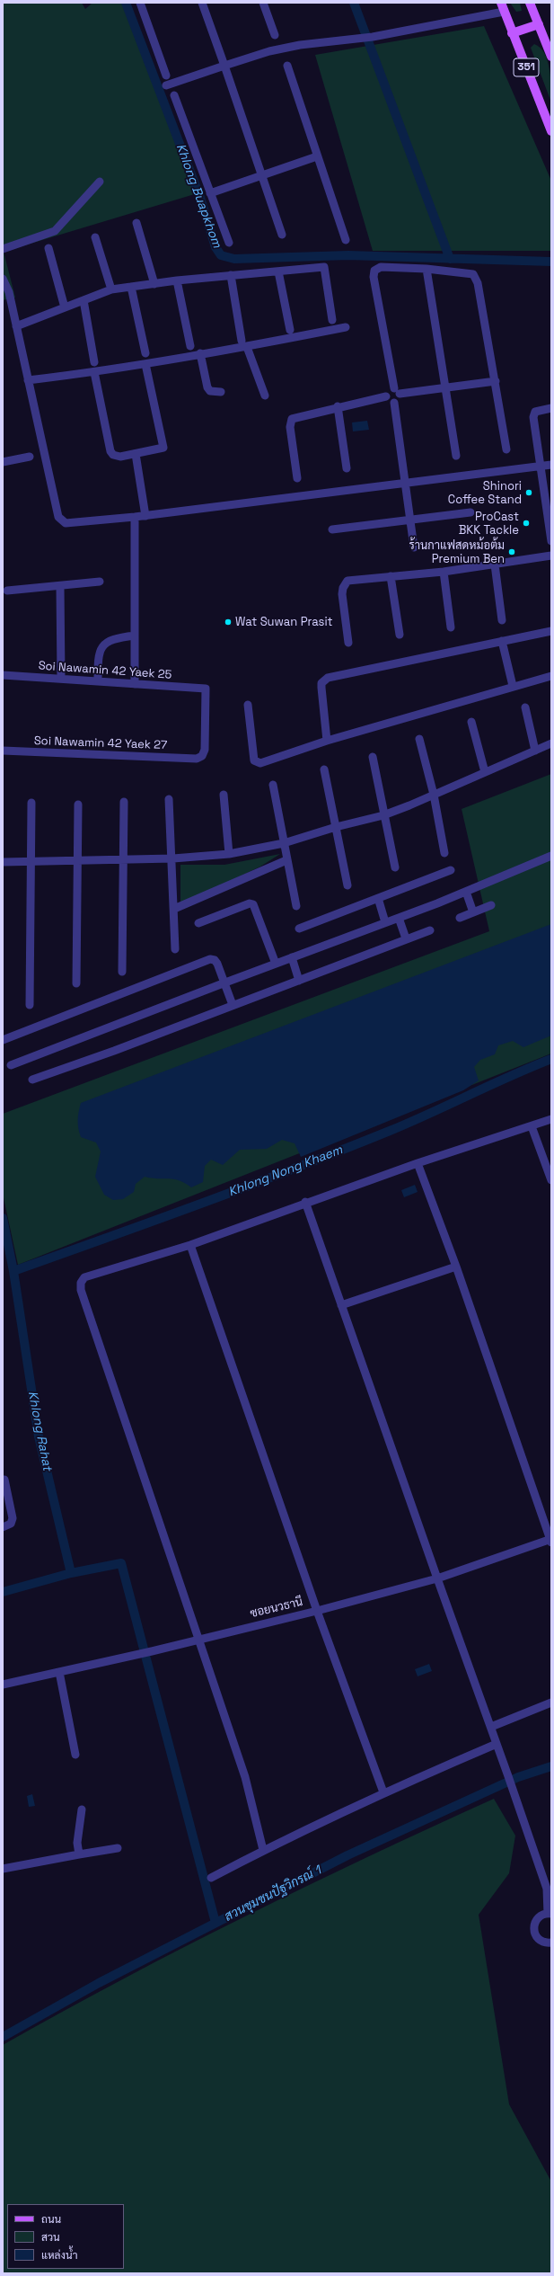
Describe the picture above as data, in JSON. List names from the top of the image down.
{
  "streets": {
    "main road": ["351"],
    "street": ["Soi Nawamin 42 Yaek 25", "Soi Nawamin 42 Yaek 27", "ซอยนวธานี"]
  },
  "crossings": [
    ["Soi Nawamin 42 Yaek 25", "Soi Nawamin 42 Yaek 27"]
  ],
  "water": [
    "Khlong Buapkhom",
    "Khlong Nong Khaem",
    "Khlong Rahat",
    "สวนชุมชนปัฐวิกรณ์ 1"
  ],
  "places": [
    "Shinori Coffee Stand",
    "ProCast BKK Tackle",
    "ร้านกาแฟสดหม้อต้ม Premium Ben",
    "Wat Suwan Prasit"
  ],
  "legend": ["ถนน", "สวน", "แหล่งน้ำ"]
}
